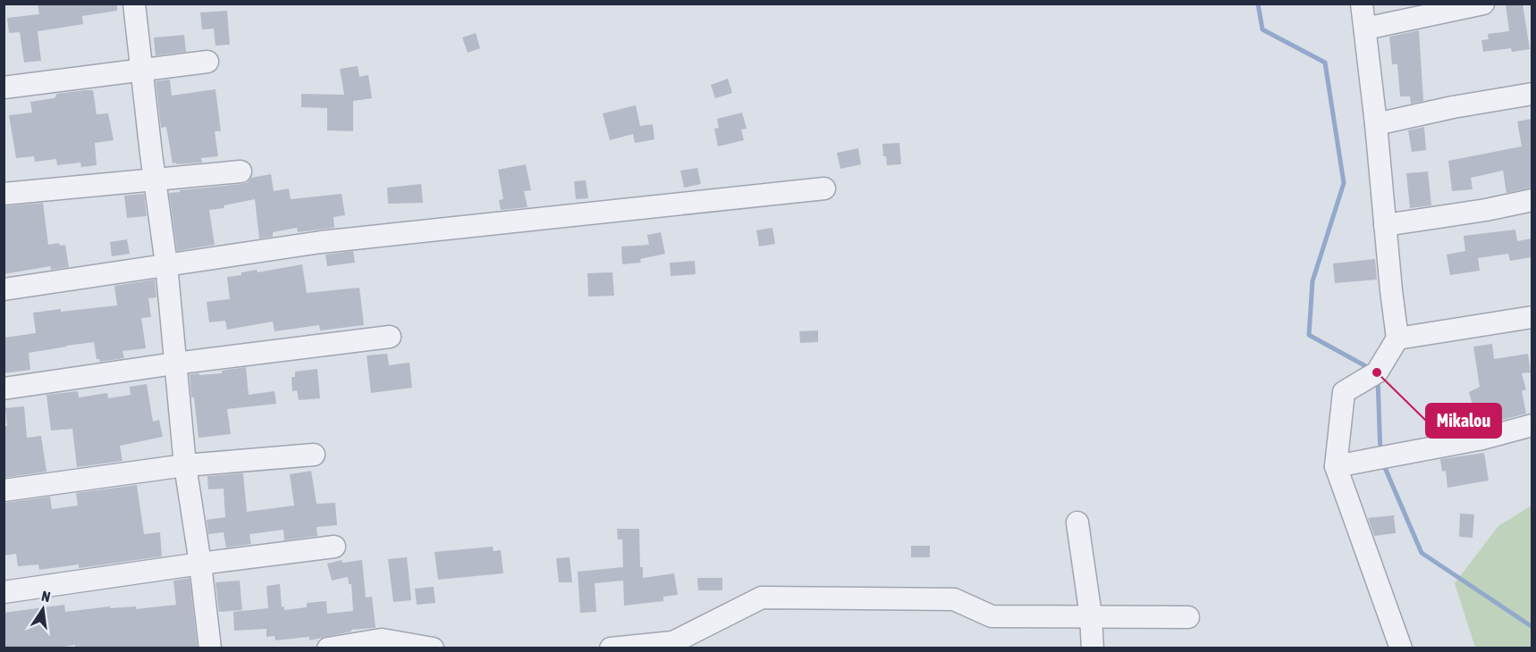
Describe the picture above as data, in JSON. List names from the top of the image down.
{
  "places": ["Mikalou"],
  "north": "top"
}
